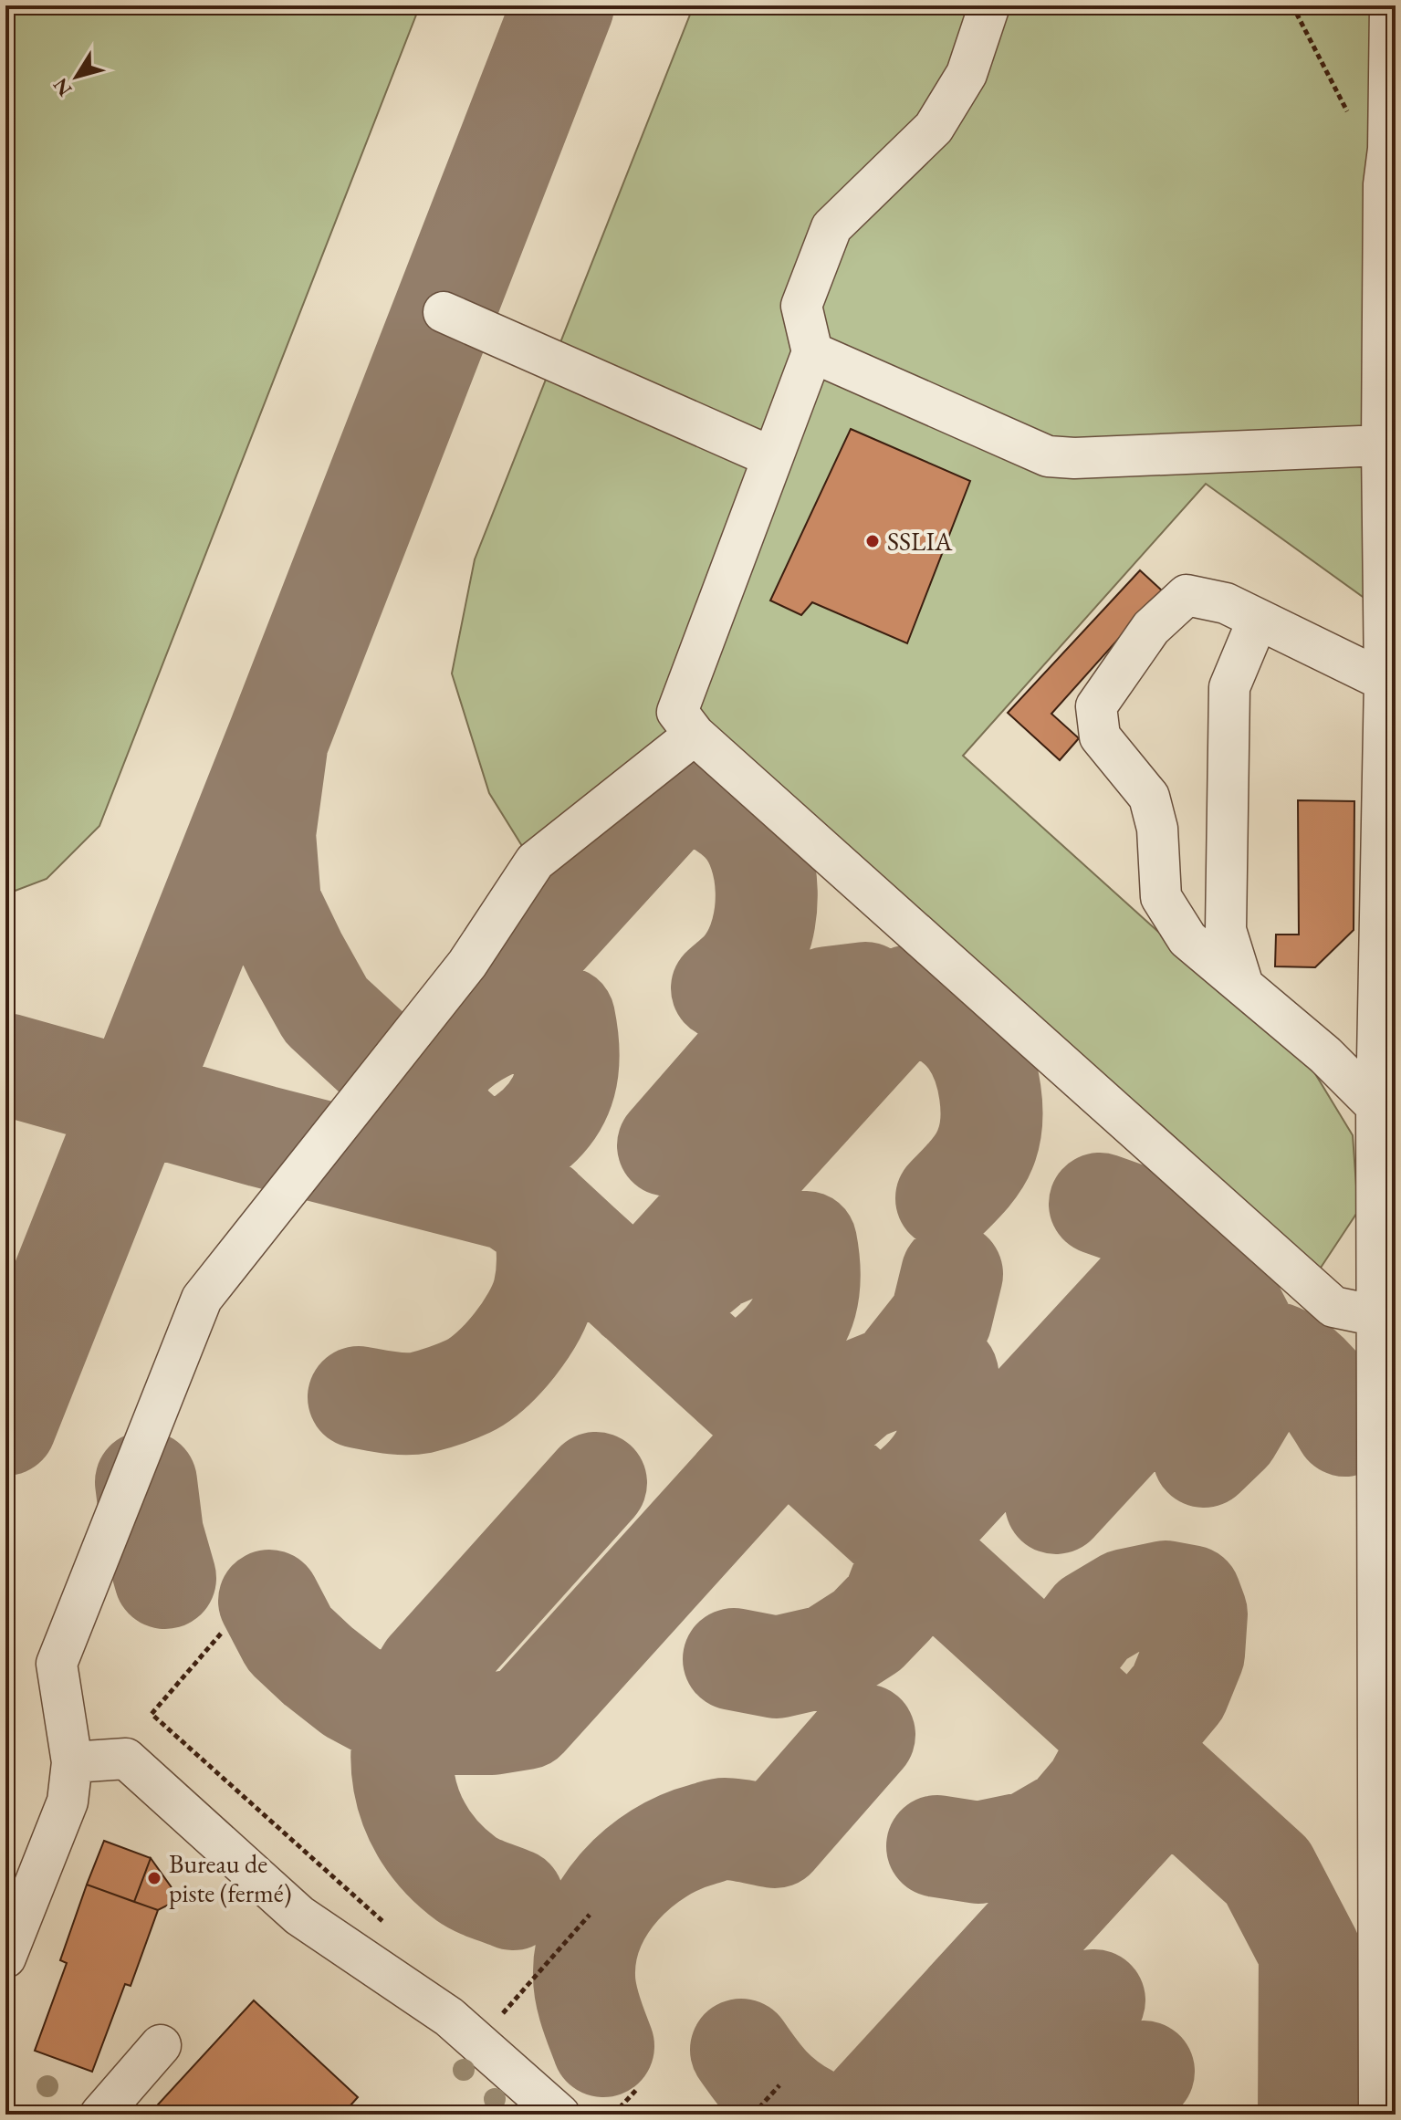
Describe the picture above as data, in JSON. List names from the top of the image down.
{
  "places": ["SSLIA", "Bureau de piste (fermé)"],
  "north": "bottom left"
}
